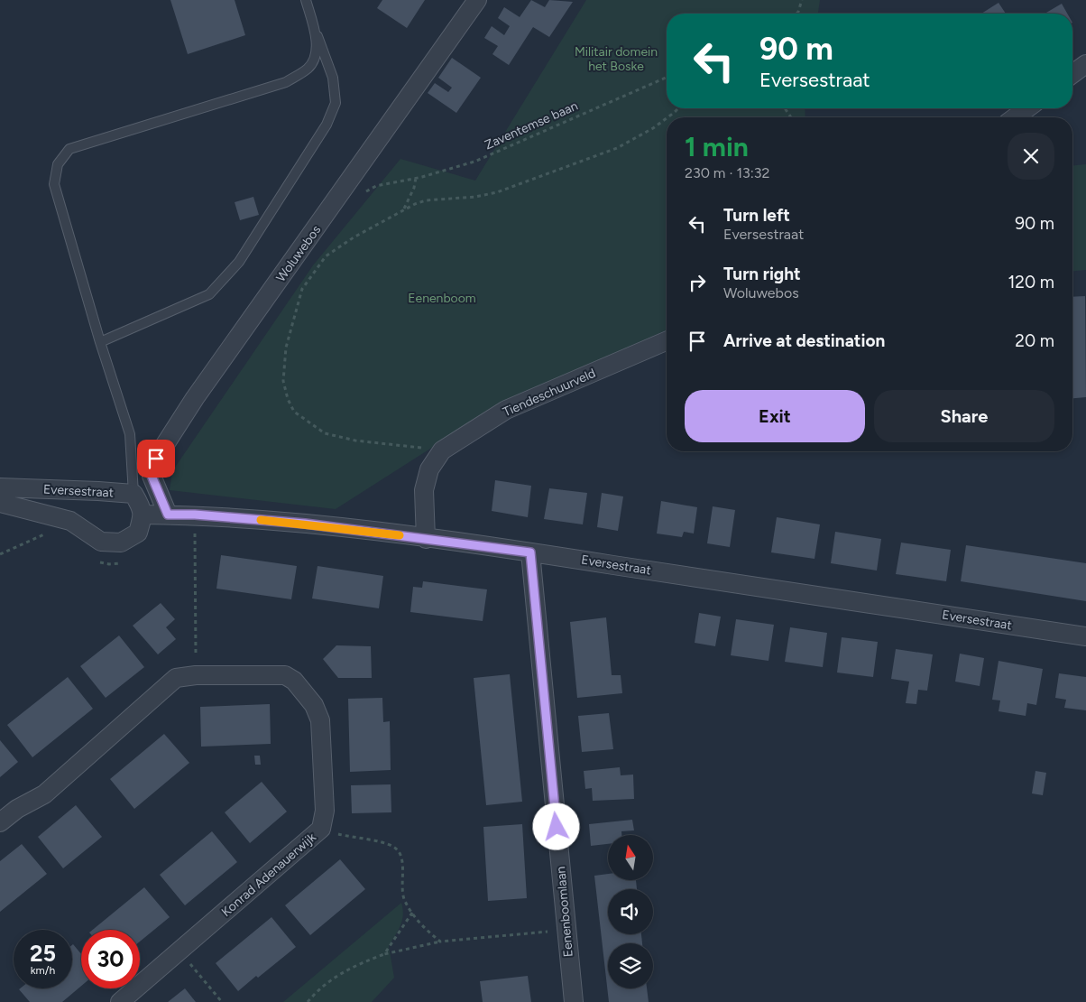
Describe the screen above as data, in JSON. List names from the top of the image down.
{
  "streets": {
    "street": [
      "Woluwebos",
      "Tiendeschuurveld",
      "Eversestraat",
      "Konrad Adenauerwijk",
      "Eenenboomlaan"
    ],
    "path": ["Zaventemse baan"]
  },
  "crossings": [
    ["Woluwebos", "Eversestraat"],
    ["Tiendeschuurveld", "Eversestraat"],
    ["Eversestraat", "Eenenboomlaan"]
  ],
  "parks": ["Militair domein het Boske", "Eenenboom"],
  "north": "top",
  "page": {
    "turn": ["90 m", "Eversestraat"],
    "heading": ["1 min", "230 m · 13:32"],
    "list": [
      {
        "name": "Turn left",
        "note": "Eversestraat",
        "value": "90 m"
      },
      {
        "name": "Turn right",
        "note": "Woluwebos",
        "value": "120 m"
      },
      {
        "name": "Arrive at destination",
        "value": "20 m"
      }
    ],
    "buttons": ["Exit", "Share"],
    "speed": "25 km/h",
    "limit": "30"
  }
}
